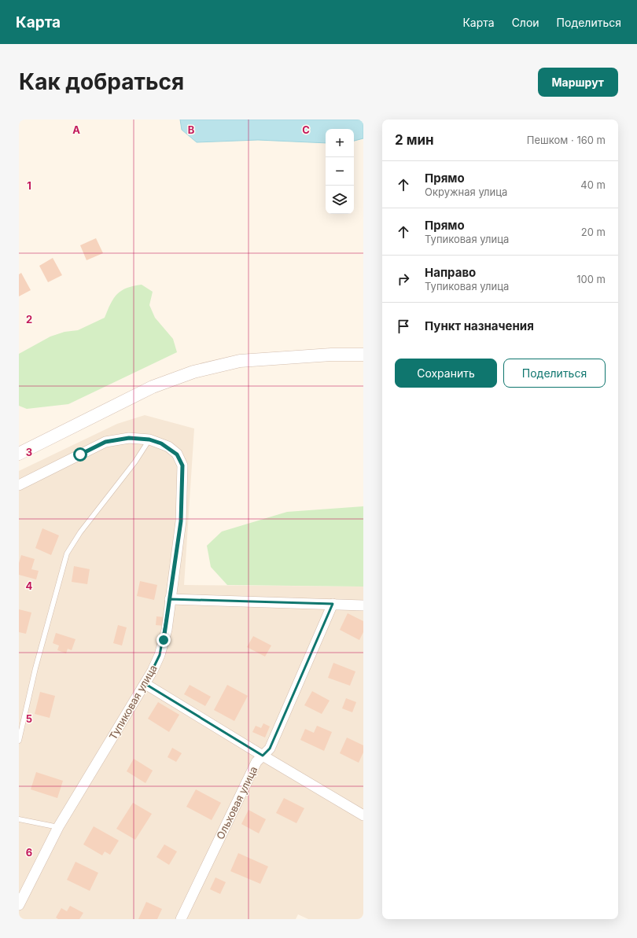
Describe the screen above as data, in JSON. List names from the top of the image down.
{
  "streets": {
    "street": ["Тупиковая улица", "Ольховая улица"]
  },
  "page": {
    "header": "Карта",
    "nav": ["Карта", "Слои", "Поделиться"],
    "buttons": [
      "Маршрут",
      ["Сохранить", "Поделиться"]
    ],
    "title": "Как добраться",
    "heading": ["2 мин", "Пешком · 160 m"],
    "map_buttons": ["+", "−"],
    "list": [
      ["Прямо", "Окружная улица", "40 m"],
      ["Прямо", "Тупиковая улица", "20 m"],
      ["Направо", "Тупиковая улица", "100 m"],
      "Пункт назначения"
    ]
  },
  "grid": {
    "columns": ["A", "B", "C"],
    "rows": [
      "1",
      "2",
      "3",
      "4",
      "5",
      "6"
    ]
  }
}
